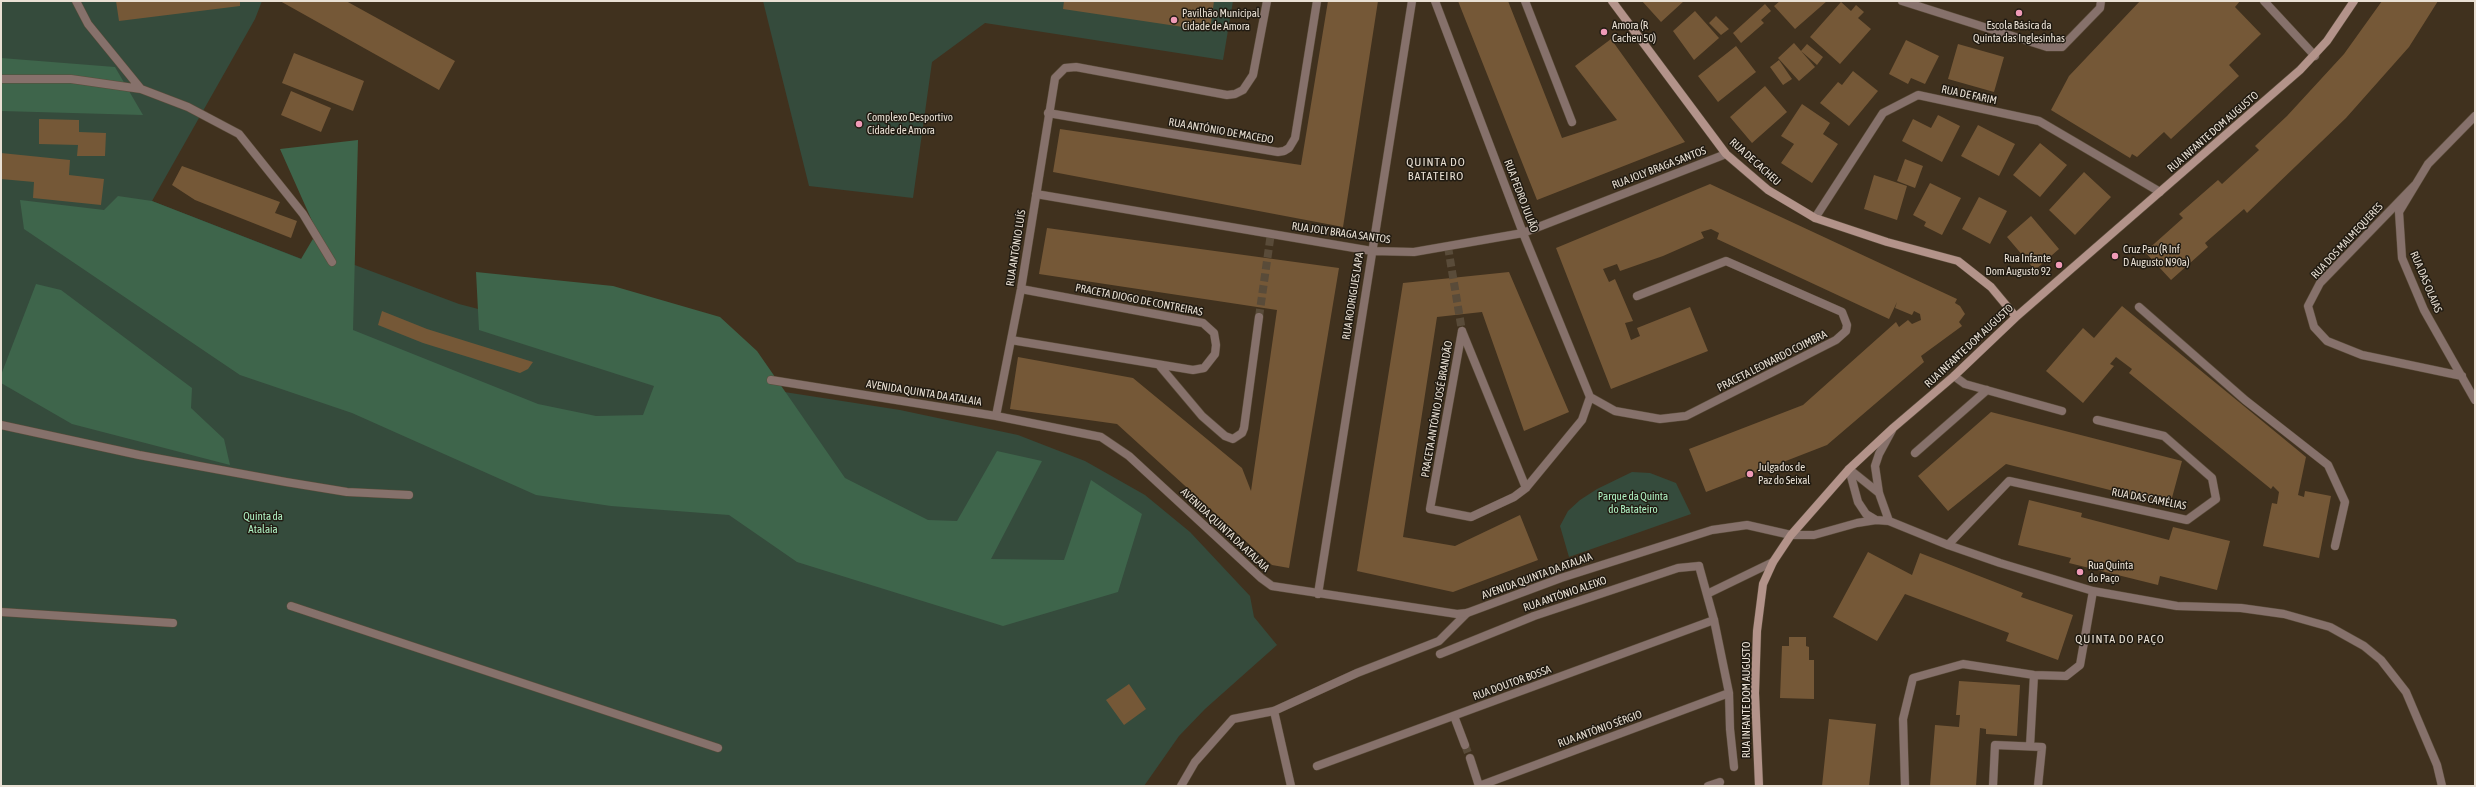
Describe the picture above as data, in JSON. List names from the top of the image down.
{
  "streets": {
    "main road": ["RUA INFANTE DOM AUGUSTO", "RUA DE CACHEU"],
    "street": [
      "RUA DE FARIM",
      "RUA ANTÓNIO DE MACEDO",
      "RUA JOLY BRAGA SANTOS",
      "RUA PEDRO JULIÃO",
      "RUA DOS MALMEQUERES",
      "RUA ANTÓNIO LUÍS",
      "RUA DAS OLAIAS",
      "RUA RODRIGUES LAPA",
      "PRACETA DIOGO DE CONTREIRAS",
      "PRACETA LEONARDO COIMBRA",
      "AVENIDA QUINTA DA ATALAIA",
      "PRACETA ANTÓNIO JOSÉ BRANDÃO",
      "RUA DAS CAMÉLIAS",
      "RUA ANTÓNIO ALEIXO",
      "RUA DOUTOR BOSSA",
      "RUA ANTÓNIO SÉRGIO"
    ]
  },
  "crossings": [
    ["RUA DE FARIM", "RUA INFANTE DOM AUGUSTO"],
    ["RUA DE FARIM", "RUA DE CACHEU"],
    ["RUA ANTÓNIO DE MACEDO", "RUA ANTÓNIO LUÍS"],
    ["RUA INFANTE DOM AUGUSTO", "RUA DE CACHEU"],
    ["RUA INFANTE DOM AUGUSTO", "AVENIDA QUINTA DA ATALAIA"],
    ["RUA DE CACHEU", "RUA JOLY BRAGA SANTOS"],
    ["RUA JOLY BRAGA SANTOS", "RUA PEDRO JULIÃO"],
    ["RUA JOLY BRAGA SANTOS", "RUA ANTÓNIO LUÍS"],
    ["RUA JOLY BRAGA SANTOS", "RUA RODRIGUES LAPA"],
    ["RUA PEDRO JULIÃO", "PRACETA LEONARDO COIMBRA"],
    ["RUA PEDRO JULIÃO", "PRACETA ANTÓNIO JOSÉ BRANDÃO"],
    ["RUA DOS MALMEQUERES", "RUA DAS OLAIAS"],
    ["RUA ANTÓNIO LUÍS", "PRACETA DIOGO DE CONTREIRAS"],
    ["RUA ANTÓNIO LUÍS", "AVENIDA QUINTA DA ATALAIA"],
    ["RUA RODRIGUES LAPA", "AVENIDA QUINTA DA ATALAIA"],
    ["PRACETA LEONARDO COIMBRA", "PRACETA ANTÓNIO JOSÉ BRANDÃO"]
  ],
  "districts": ["QUINTA DO BATATEIRO", "QUINTA DO PAÇO"],
  "parks": ["Parque da Quinta do Batateiro", "Quinta da Atalaia"],
  "places": [
    "Escola Básica da Quinta das Inglesinhas",
    "Pavilhão Municipal Cidade de Amora",
    "Amora (R Cacheu 50)",
    "Complexo Desportivo Cidade de Amora",
    "Cruz Pau (R Inf D Augusto N90a)",
    "Rua Infante Dom Augusto 92",
    "Julgados de Paz do Seixal",
    "Rua Quinta do Paço"
  ]
}
